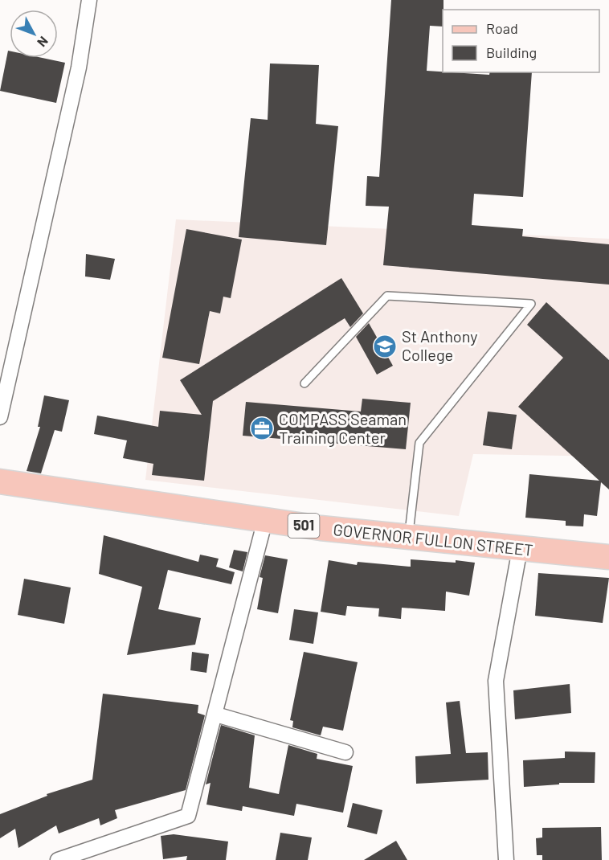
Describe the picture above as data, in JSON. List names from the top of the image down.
{
  "streets": {
    "main road": ["501", "GOVERNOR FULLON STREET"]
  },
  "places": {
    "school or university": ["St Anthony College"],
    "office": ["COMPASS Seaman Training Center"]
  },
  "legend": ["Road", "Building"],
  "north": "bottom right"
}
